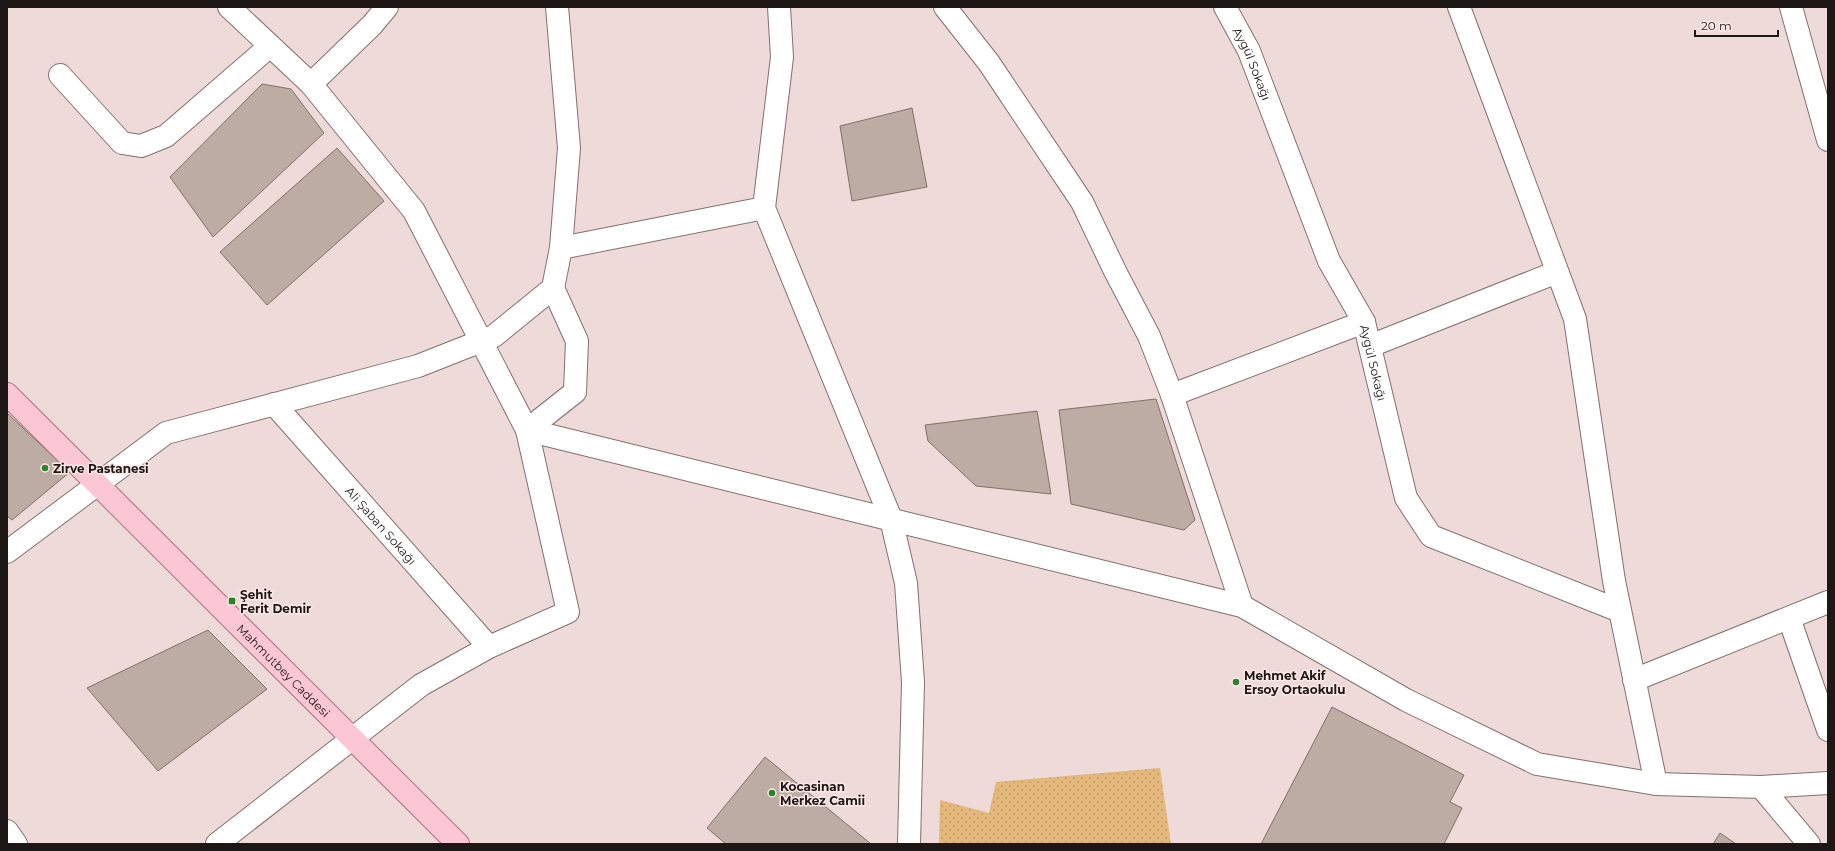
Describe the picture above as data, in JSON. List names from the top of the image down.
{
  "streets": {
    "main road": ["Mahmutbey Caddesi"],
    "street": ["Aygül Sokağı", "Ali Şaban Sokağı"]
  },
  "places": {
    "other": ["Zirve Pastanesi", "Mehmet Akif Ersoy Ortaokulu", "Kocasinan Merkez Camii"],
    "transit": ["Şehit Ferit Demir"]
  },
  "scale_bar": "20 m"
}
